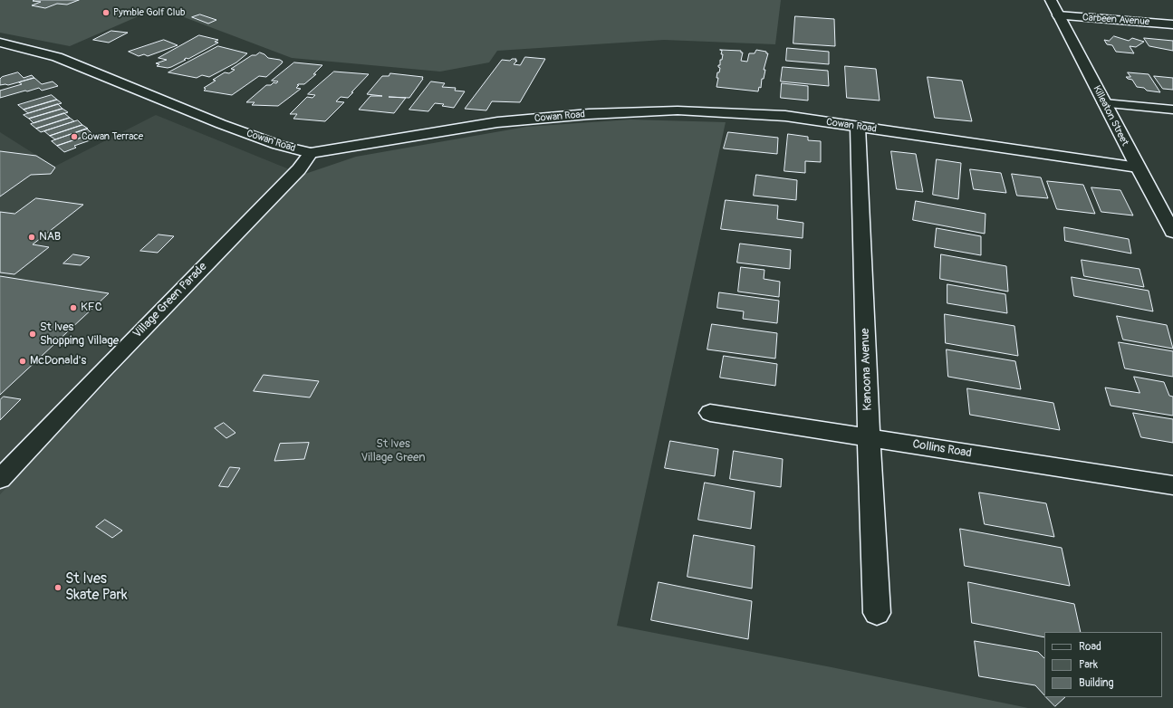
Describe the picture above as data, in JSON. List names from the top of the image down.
{
  "streets": {
    "street": [
      "Carbeen Avenue",
      "Killeaton Street",
      "Cowan Road",
      "Village Green Parade",
      "Kanoona Avenue",
      "Collins Road"
    ]
  },
  "crossings": [
    ["Carbeen Avenue", "Killeaton Street"],
    ["Killeaton Street", "Cowan Road"],
    ["Cowan Road", "Village Green Parade"],
    ["Cowan Road", "Kanoona Avenue"],
    ["Kanoona Avenue", "Collins Road"]
  ],
  "parks": ["St Ives Village Green"],
  "places": [
    "Pymble Golf Club",
    "Cowan Terrace",
    "NAB",
    "KFC",
    "St Ives Shopping Village",
    "McDonald's",
    "St Ives Skate Park"
  ],
  "legend": ["Road", "Park", "Building"]
}
